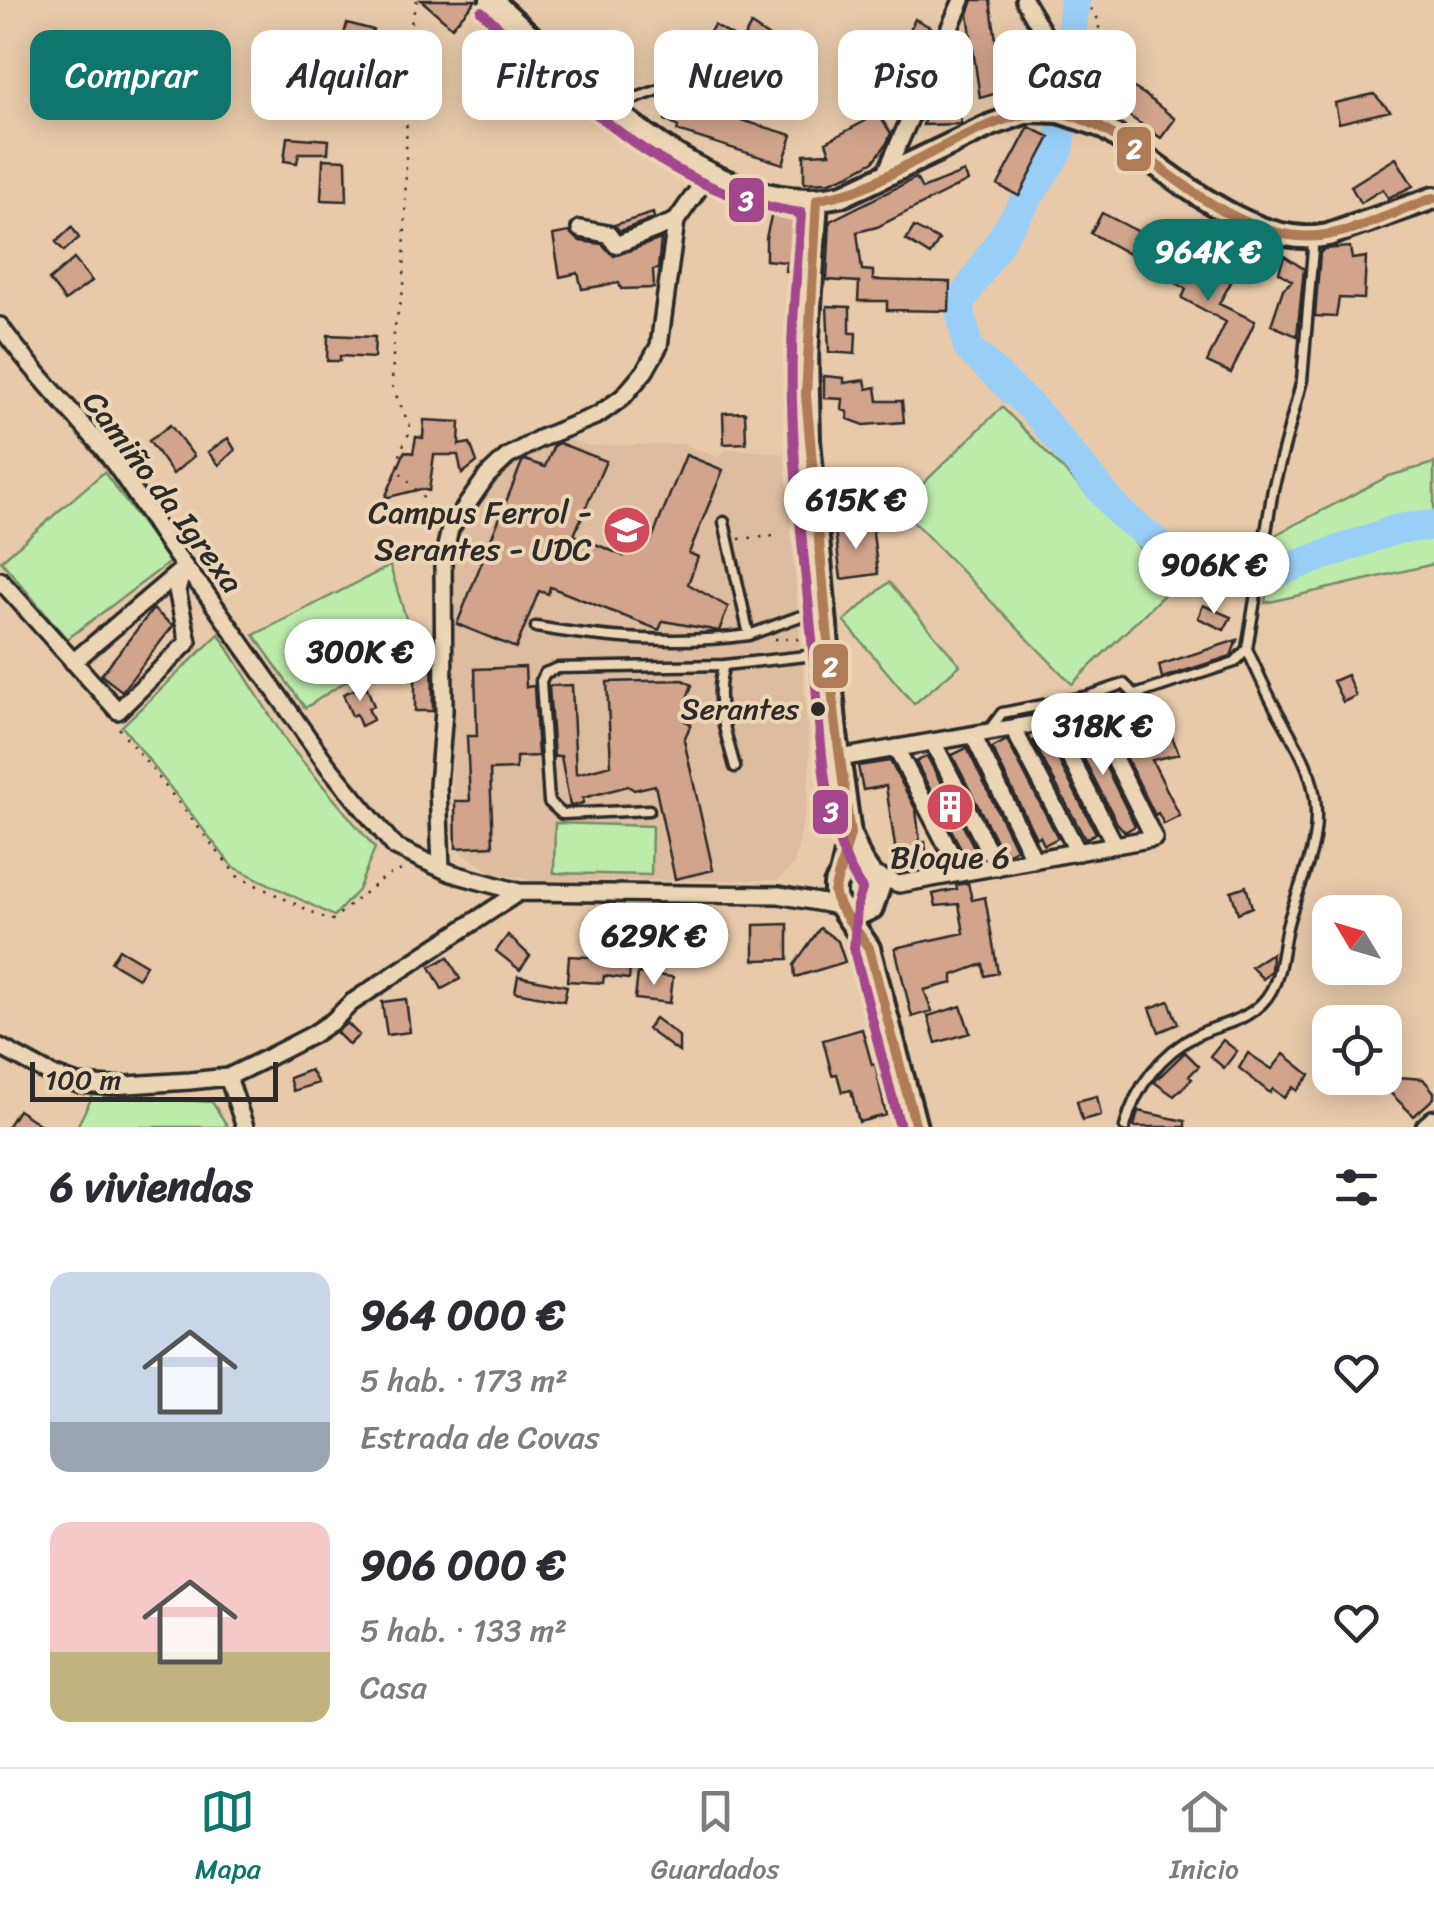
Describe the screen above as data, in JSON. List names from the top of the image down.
{
  "streets": {
    "street": ["Camiño da Igrexa"]
  },
  "places": {
    "school or university": ["Campus Ferrol - Serantes - UDC"],
    "other": ["Serantes"],
    "building": ["Bloque 6"]
  },
  "lines": ["transit line 3", "transit line 2"],
  "scale_bar": "100 m",
  "north": "top left",
  "page": {
    "chip": [
      "Comprar",
      "Alquilar",
      "Filtros",
      "Nuevo",
      "Piso",
      "Casa"
    ],
    "price": [
      "964K €",
      "615K €",
      "906K €",
      "300K €",
      "318K €",
      "629K €"
    ],
    "scale": "100 m",
    "heading": "6 viviendas",
    "list": [
      {
        "name": "964 000 €",
        "note": "5 hab. · 173 m² · Estrada de Covas"
      },
      {
        "name": "906 000 €",
        "note": "5 hab. · 133 m² · Casa"
      }
    ],
    "tabs": ["Mapa", "Guardados", "Inicio"]
  }
}
